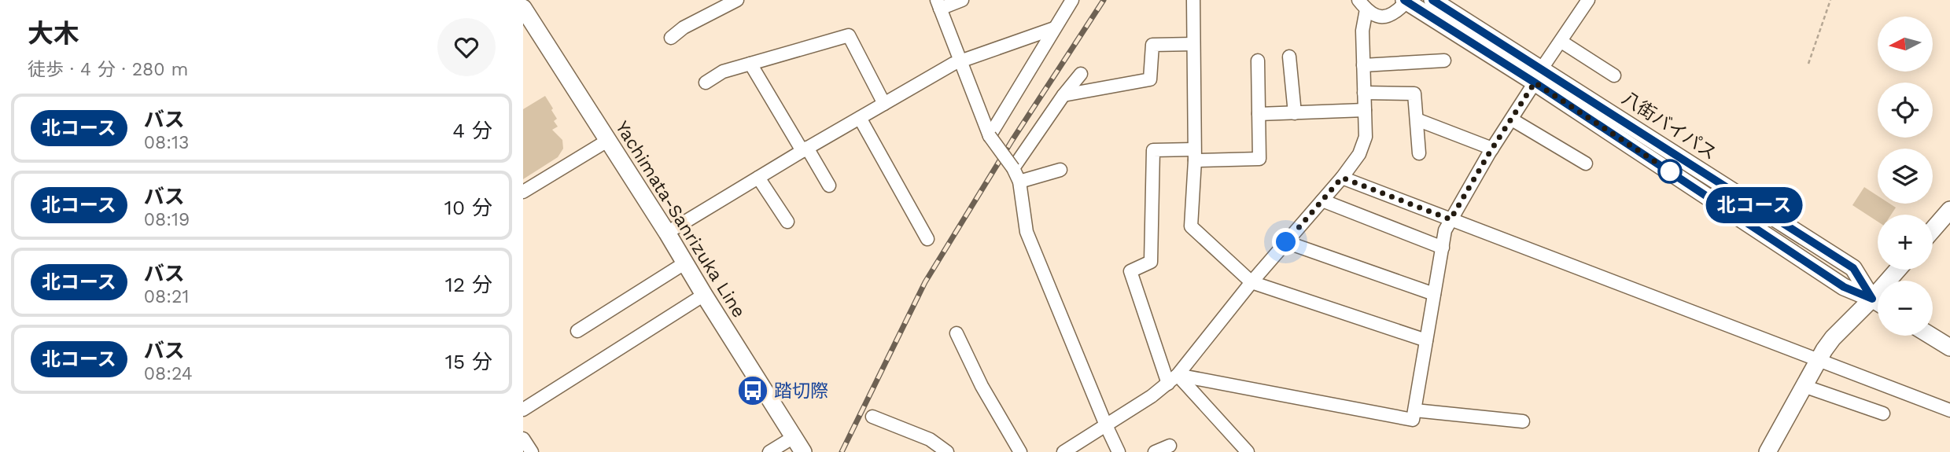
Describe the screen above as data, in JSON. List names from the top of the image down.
{
  "streets": {
    "main road": ["八街バイパス", "Yachimata-Sanrizuka Line"]
  },
  "places": {
    "bus stop": ["踏切際"]
  },
  "lines": ["bus line 北コース"],
  "north": "left",
  "page": {
    "heading": ["大木", "徒歩 · 4 分 · 280 m"],
    "on_map": "北コース",
    "map_buttons": ["+", "−"],
    "list": [
      {
        "mark": "北コース",
        "name": "バス",
        "note": "08:13",
        "value": "4 分"
      },
      {
        "mark": "北コース",
        "name": "バス",
        "note": "08:19",
        "value": "10 分"
      },
      {
        "mark": "北コース",
        "name": "バス",
        "note": "08:21",
        "value": "12 分"
      },
      {
        "mark": "北コース",
        "name": "バス",
        "note": "08:24",
        "value": "15 分"
      }
    ]
  }
}
